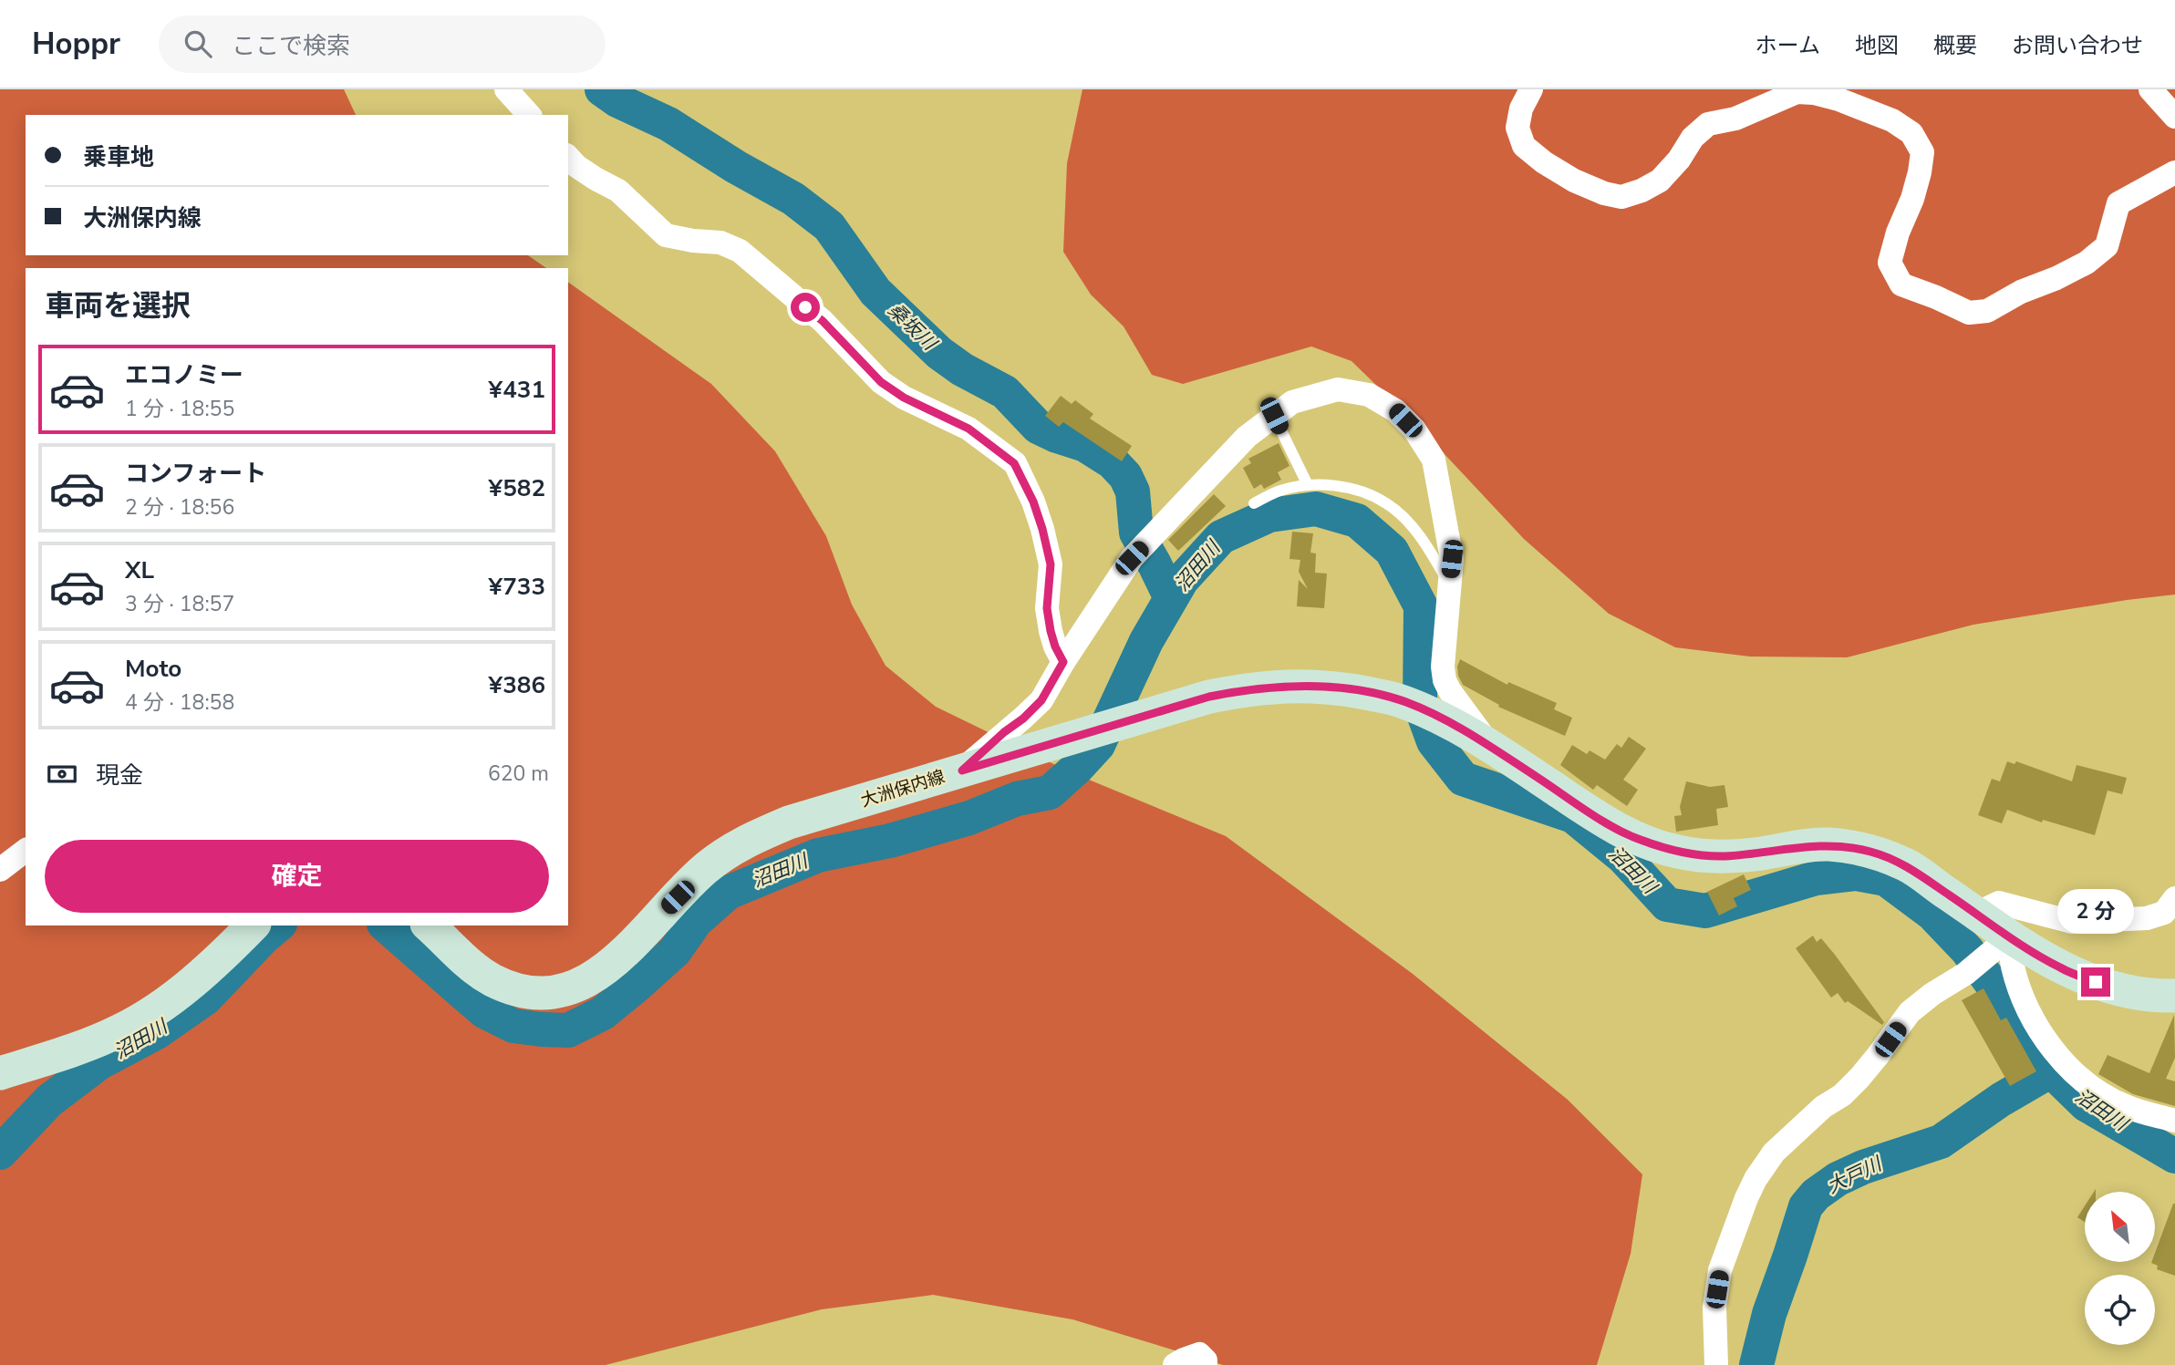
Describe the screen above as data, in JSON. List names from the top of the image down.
{
  "streets": {
    "main road": ["大洲保内線"]
  },
  "water": ["桑坂川", "沼田川", "大戸川"],
  "north": "top left",
  "page": {
    "header": "Hoppr",
    "search": "ここで検索",
    "nav": [
      "ホーム",
      "地図",
      "概要",
      "お問い合わせ"
    ],
    "banner": ["乗車地", "大洲保内線"],
    "heading": "車両を選択",
    "list": [
      {
        "name": "エコノミー",
        "note": "1 分 · 18:55",
        "value": "¥431"
      },
      {
        "name": "コンフォート",
        "note": "2 分 · 18:56",
        "value": "¥582"
      },
      {
        "name": "XL",
        "note": "3 分 · 18:57",
        "value": "¥733"
      },
      {
        "name": "Moto",
        "note": "4 分 · 18:58",
        "value": "¥386"
      }
    ],
    "pay": ["現金", "620 m"],
    "buttons": "確定",
    "bubble": "2 分"
  }
}
